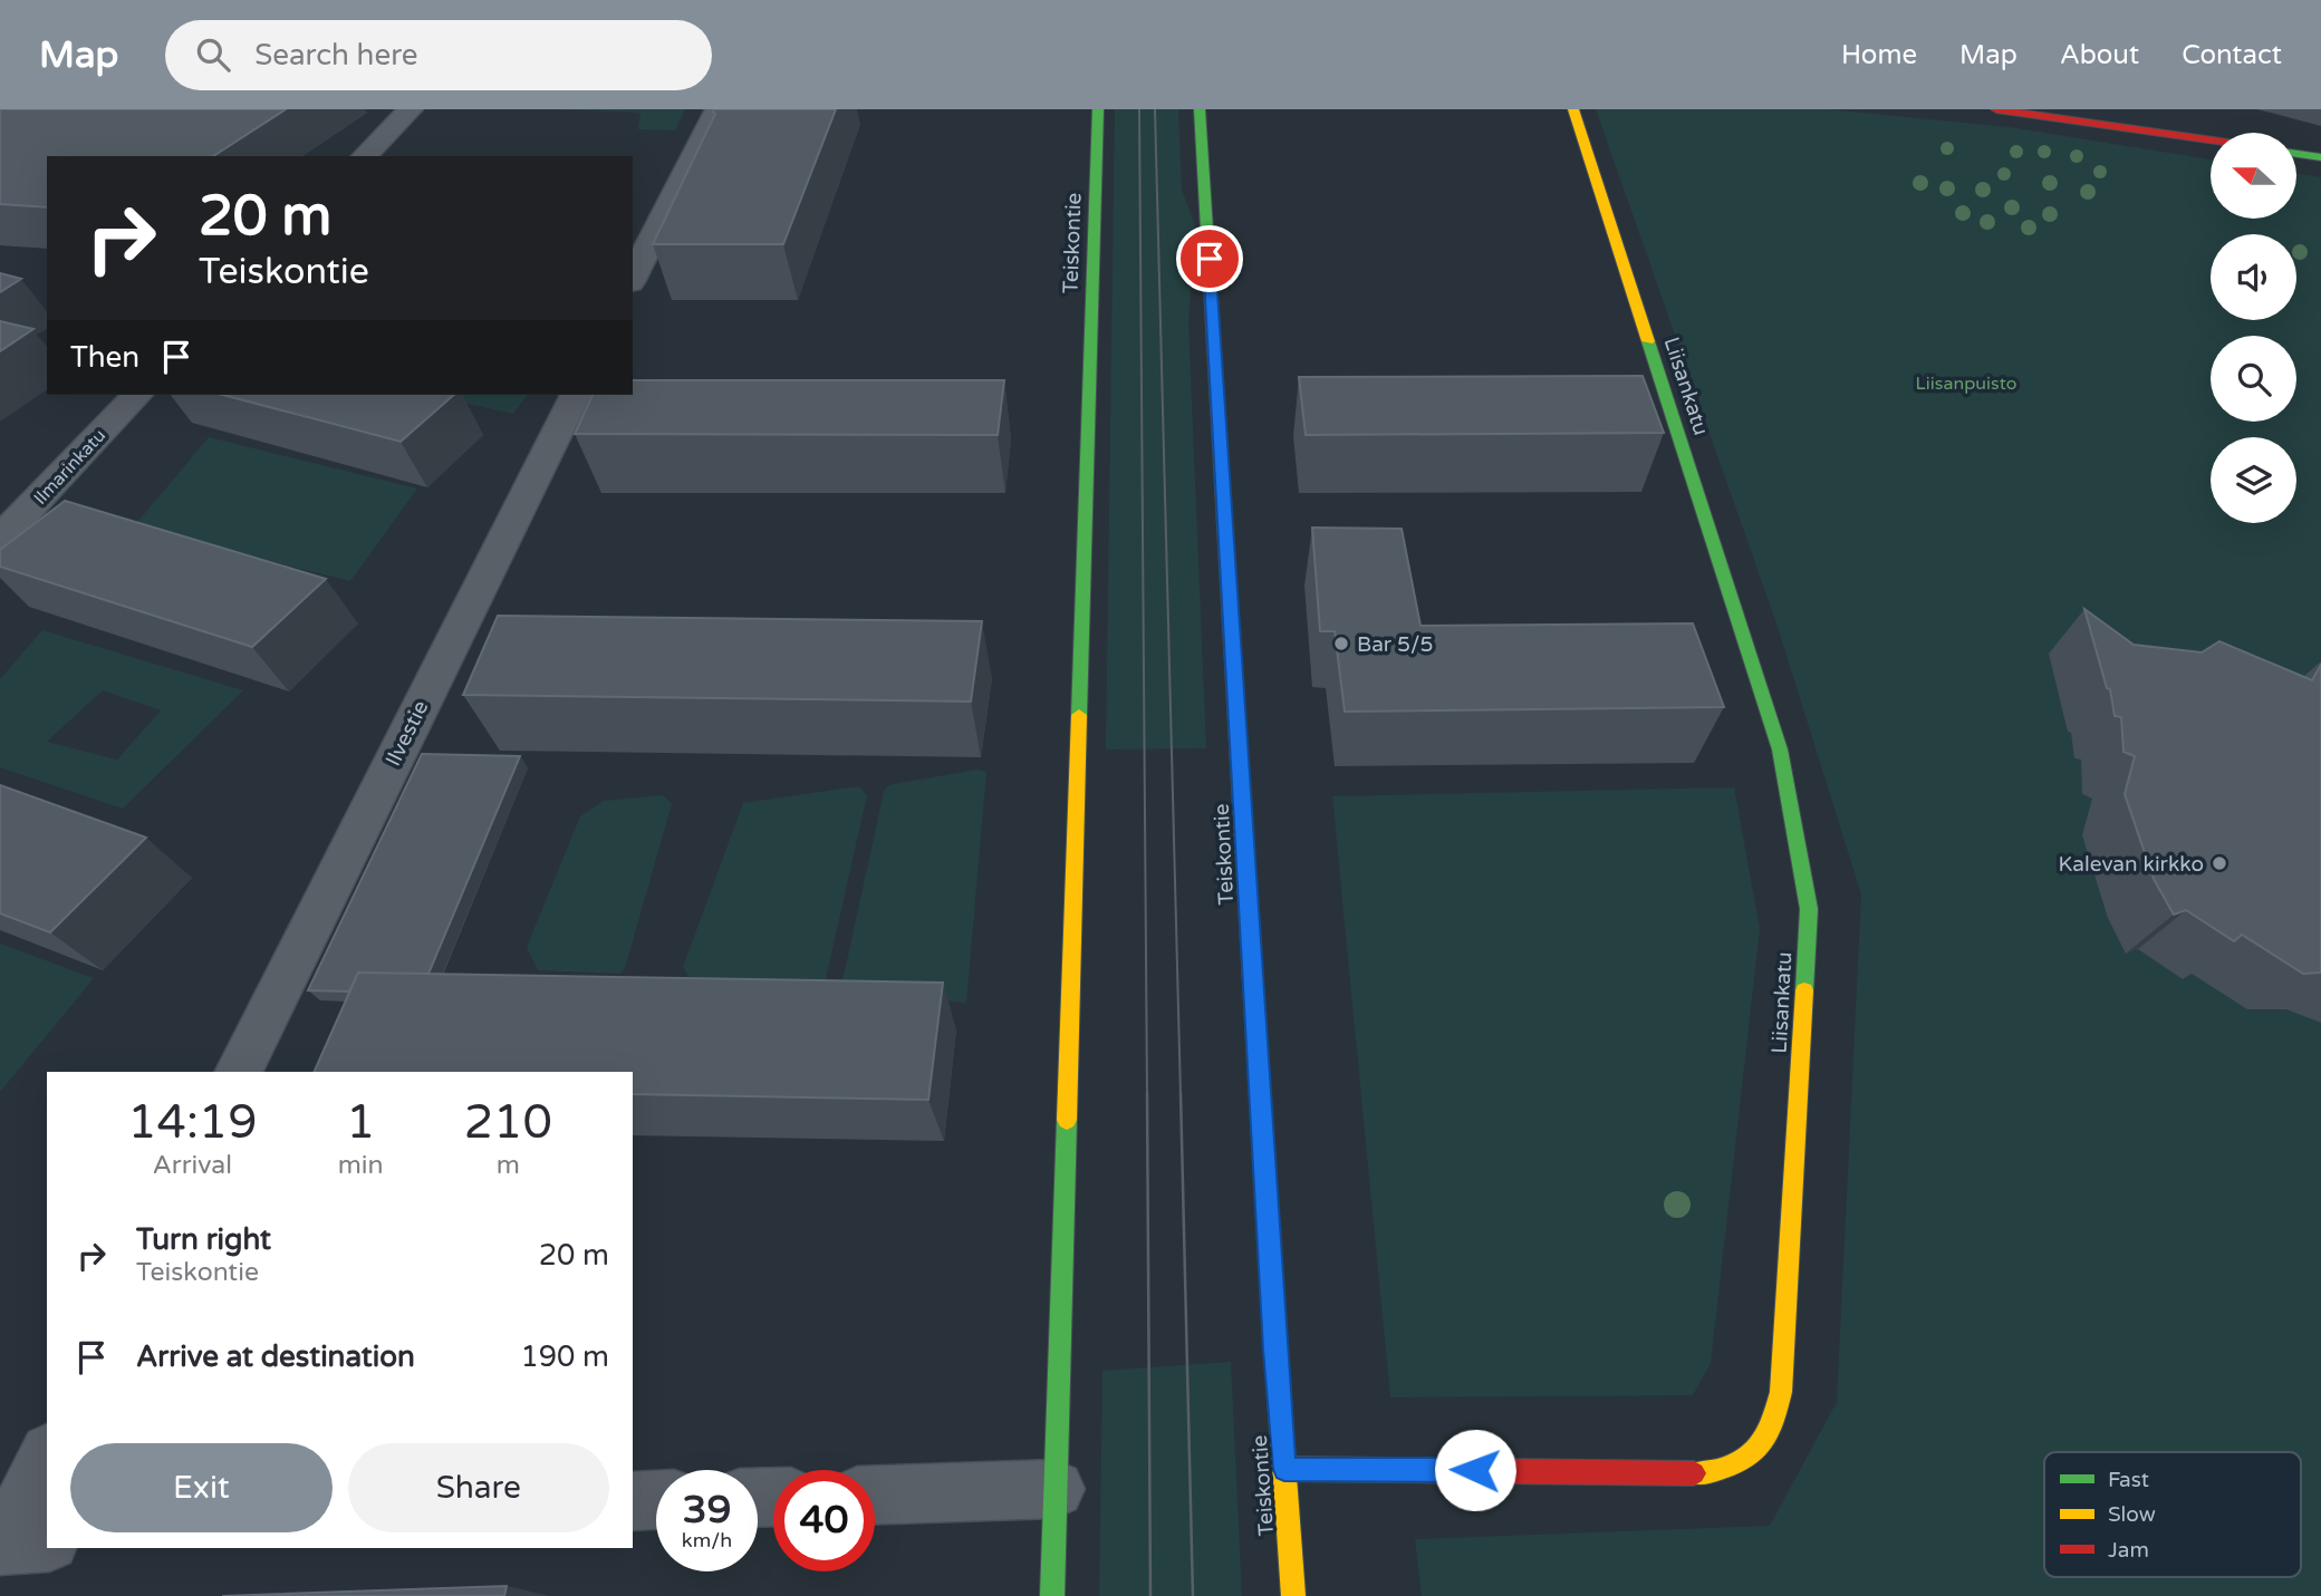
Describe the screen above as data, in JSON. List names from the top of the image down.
{
  "streets": {
    "main road": ["Teiskontie", "Liisankatu"],
    "street": ["Ilmarinkatu", "Ilvestie"]
  },
  "crossings": [
    ["Teiskontie", "Liisankatu"]
  ],
  "parks": ["Liisanpuisto"],
  "places": ["Bar 5/5", "Kalevan kirkko"],
  "legend": ["Fast", "Slow", "Jam"],
  "north": "left",
  "page": {
    "header": "Map",
    "search": "Search here",
    "nav": [
      "Home",
      "Map",
      "About",
      "Contact"
    ],
    "turn": ["20 m", "Teiskontie"],
    "then": "Then",
    "eta": [
      "14:19",
      "Arrival",
      "1",
      "min",
      "210",
      "m"
    ],
    "list": [
      {
        "name": "Turn right",
        "note": "Teiskontie",
        "value": "20 m"
      },
      {
        "name": "Arrive at destination",
        "value": "190 m"
      }
    ],
    "buttons": ["Exit", "Share"],
    "speed": "39 km/h",
    "limit": "40"
  }
}
